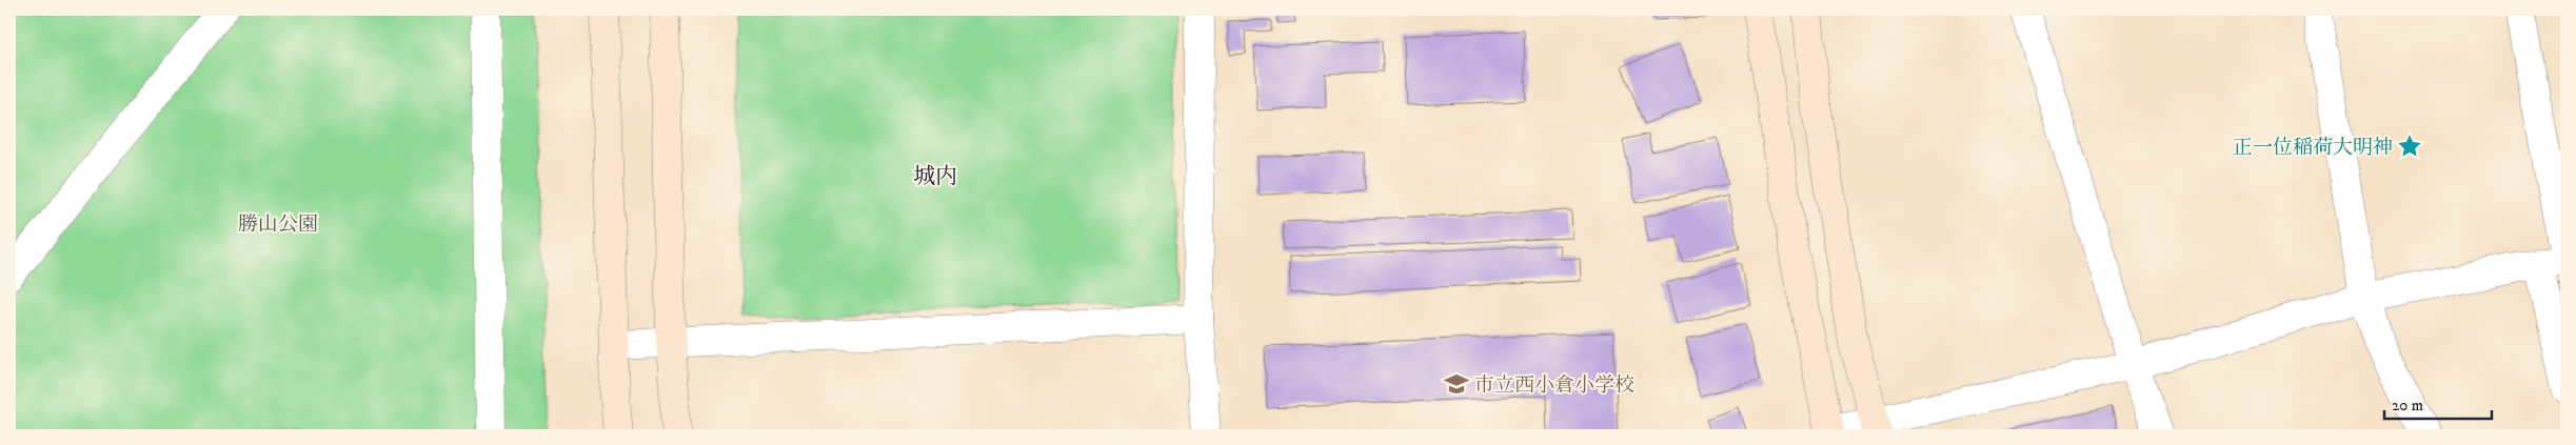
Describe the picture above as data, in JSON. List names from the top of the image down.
{
  "districts": ["城内"],
  "parks": ["勝山公園"],
  "places": {
    "place": ["正一位稲荷大明神"],
    "school or university": ["市立西小倉小学校"]
  },
  "scale_bar": "20 m"
}
